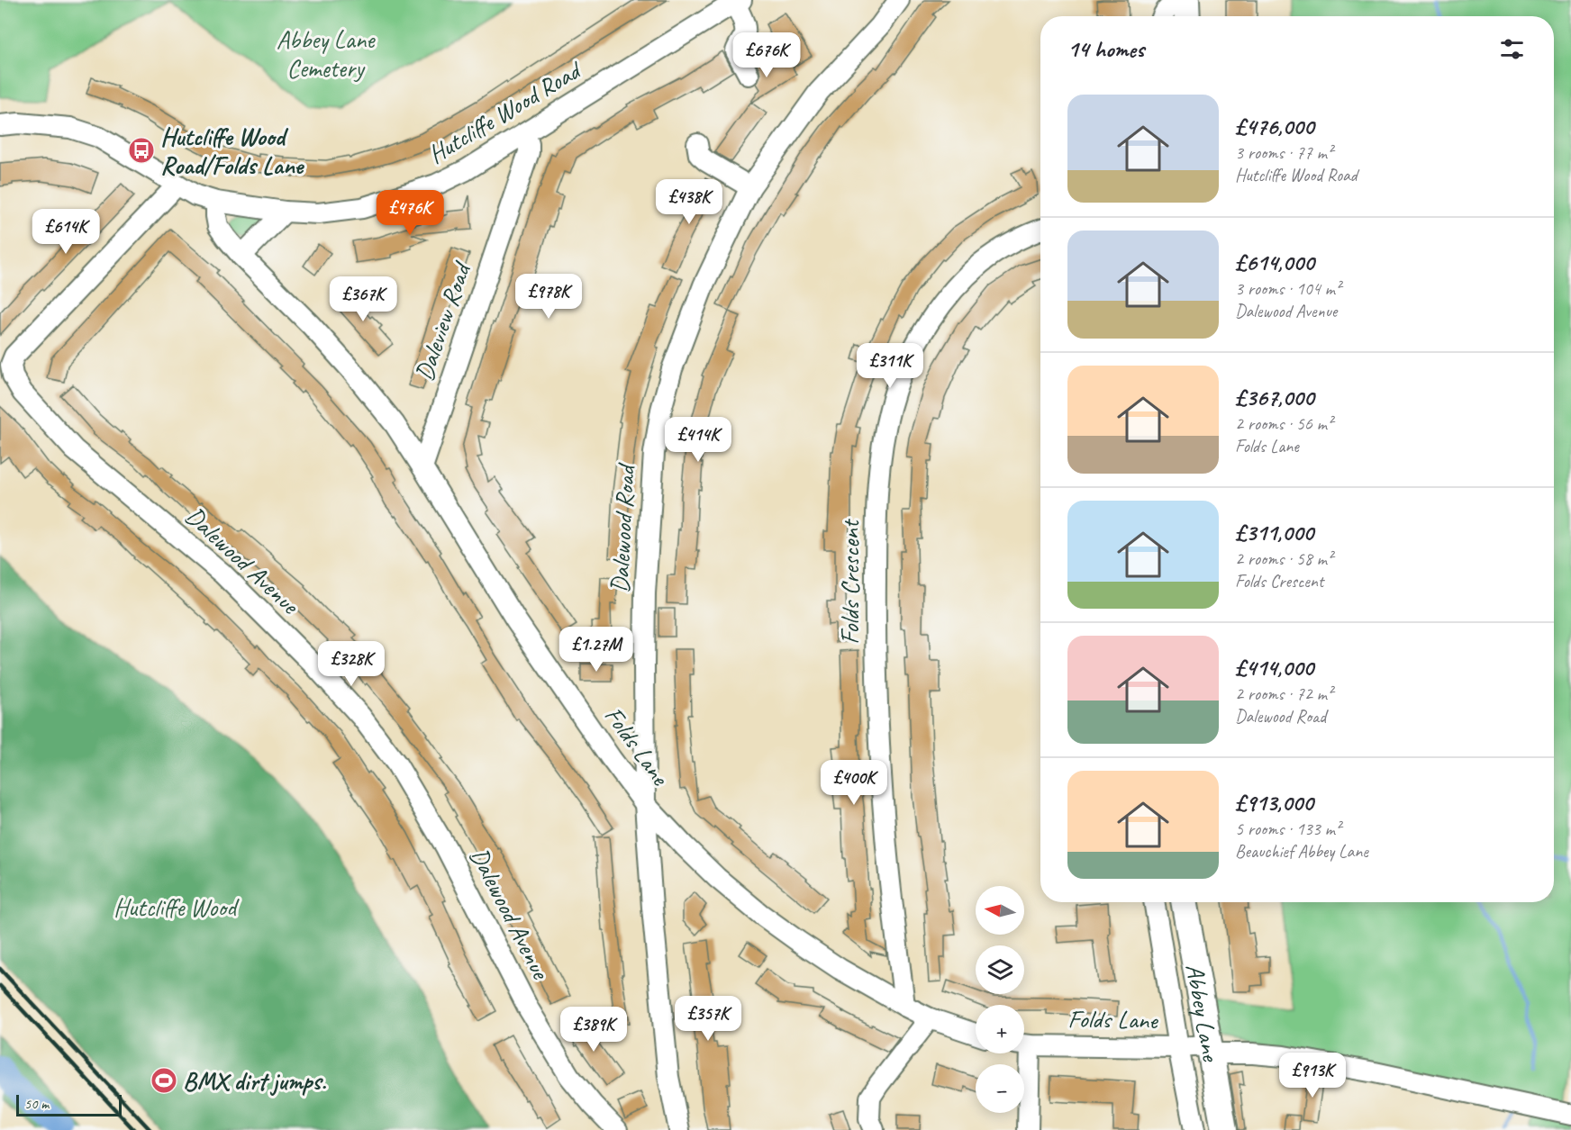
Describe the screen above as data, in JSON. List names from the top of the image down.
{
  "streets": {
    "main road": ["Abbey Lane"],
    "street": [
      "Hutcliffe Wood Road",
      "Daleview Road",
      "Dalewood Road",
      "Dalewood Avenue",
      "Folds Crescent",
      "Folds Lane"
    ]
  },
  "crossings": [
    ["Hutcliffe Wood Road", "Daleview Road"],
    ["Hutcliffe Wood Road", "Dalewood Avenue"],
    ["Hutcliffe Wood Road", "Folds Lane"],
    ["Daleview Road", "Folds Lane"],
    ["Dalewood Road", "Folds Lane"],
    ["Folds Crescent", "Folds Lane"],
    ["Folds Lane", "Abbey Lane"]
  ],
  "parks": ["Abbey Lane Cemetery", "Hutcliffe Wood"],
  "places": {
    "bus stop": ["Hutcliffe Wood Road/Folds Lane"],
    "sports": ["BMX dirt jumps."]
  },
  "scale_bar": "50 m",
  "north": "left",
  "page": {
    "heading": "14 homes",
    "price": [
      "£676K",
      "£438K",
      "£476K",
      "£614K",
      "£978K",
      "£367K",
      "£311K",
      "£414K",
      "£1.27M",
      "£328K",
      "£400K",
      "£357K",
      "£389K",
      "£913K"
    ],
    "list": [
      {
        "name": "£476,000",
        "note": "3 rooms · 77 m² · Hutcliffe Wood Road"
      },
      {
        "name": "£614,000",
        "note": "3 rooms · 104 m² · Dalewood Avenue"
      },
      {
        "name": "£367,000",
        "note": "2 rooms · 56 m² · Folds Lane"
      },
      {
        "name": "£311,000",
        "note": "2 rooms · 58 m² · Folds Crescent"
      },
      {
        "name": "£414,000",
        "note": "2 rooms · 72 m² · Dalewood Road"
      },
      {
        "name": "£913,000",
        "note": "5 rooms · 133 m² · Beauchief Abbey Lane"
      }
    ],
    "map_buttons": ["+", "−"],
    "scale": "50 m"
  }
}
